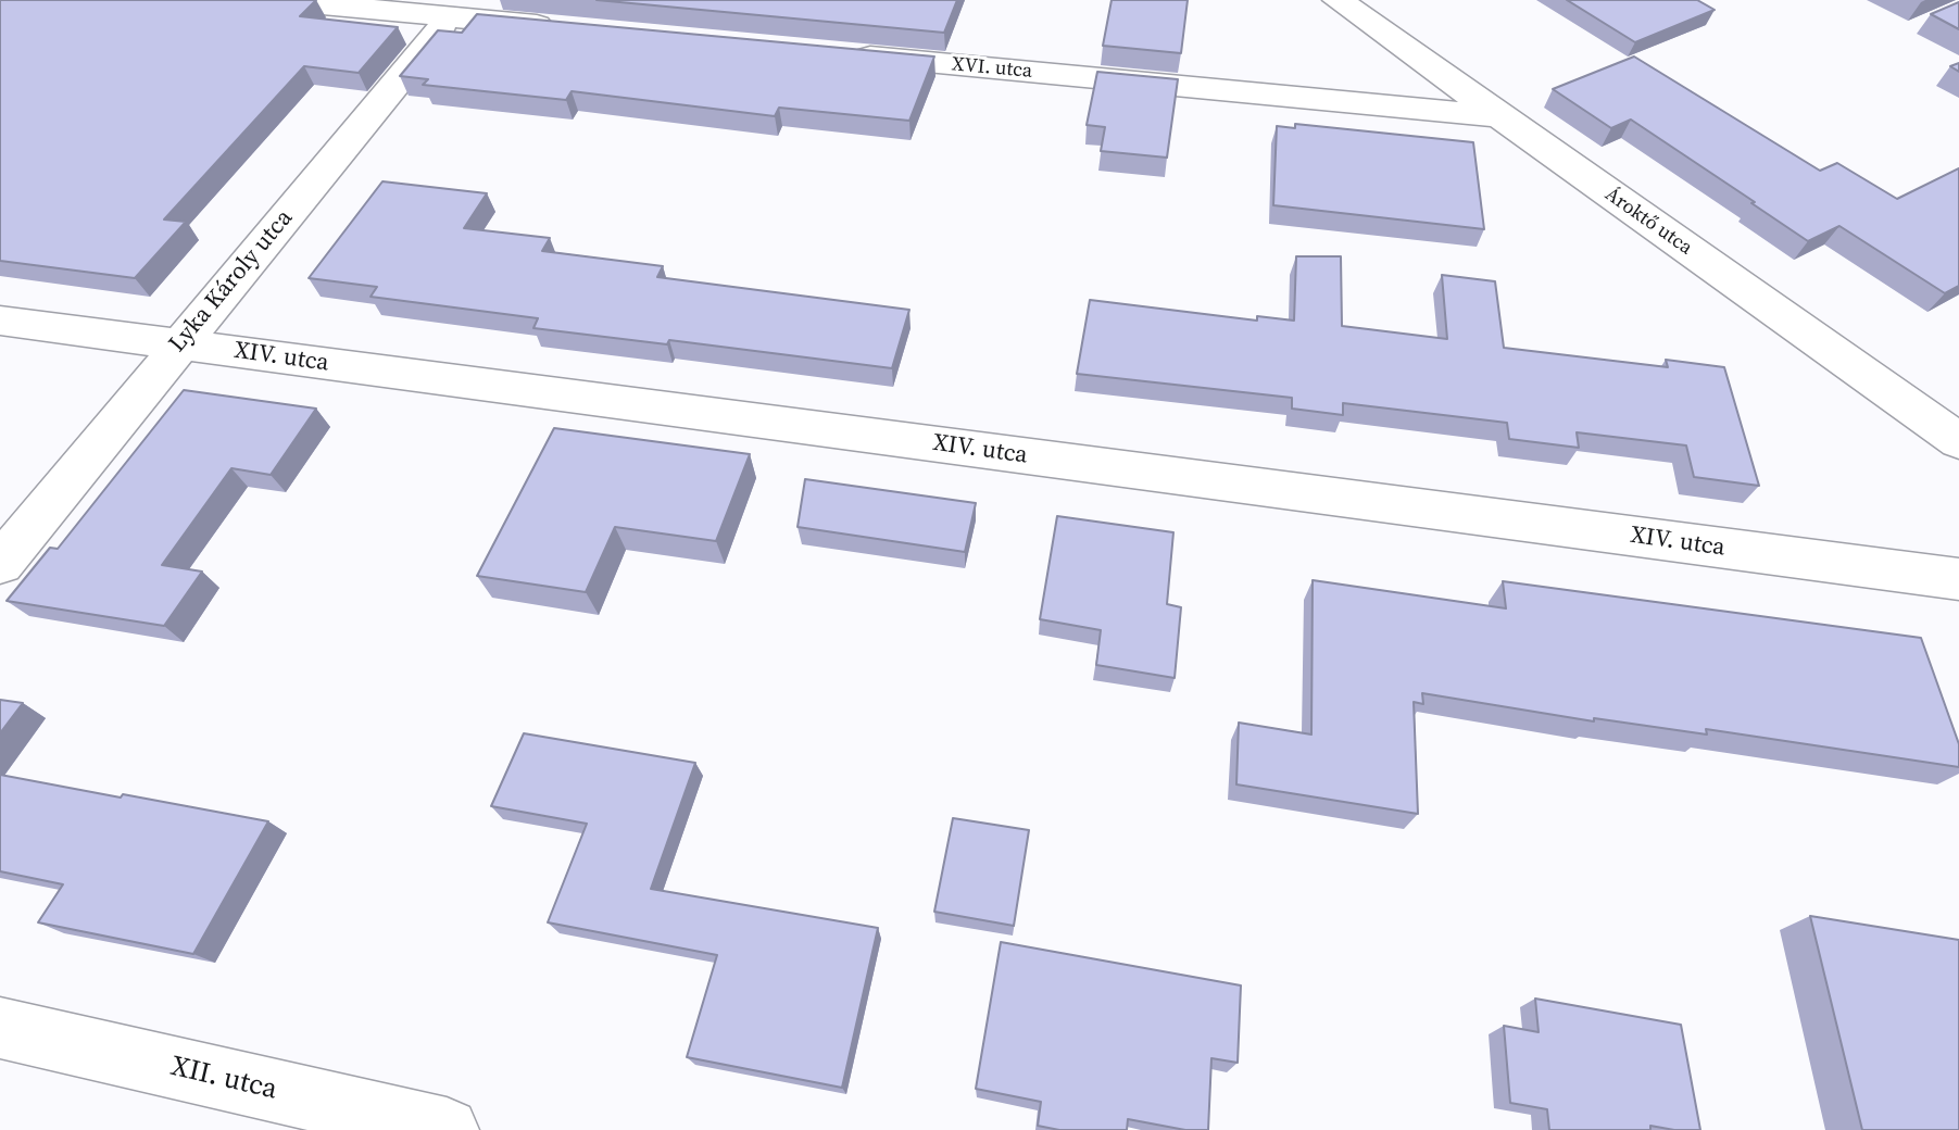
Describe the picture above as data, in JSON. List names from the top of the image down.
{
  "streets": {
    "street": [
      "XVI. utca",
      "Ároktő utca",
      "Lyka Károly utca",
      "XIV. utca",
      "XII. utca"
    ]
  },
  "crossings": [
    ["XVI. utca", "Ároktő utca"],
    ["Lyka Károly utca", "XIV. utca"]
  ]
}
